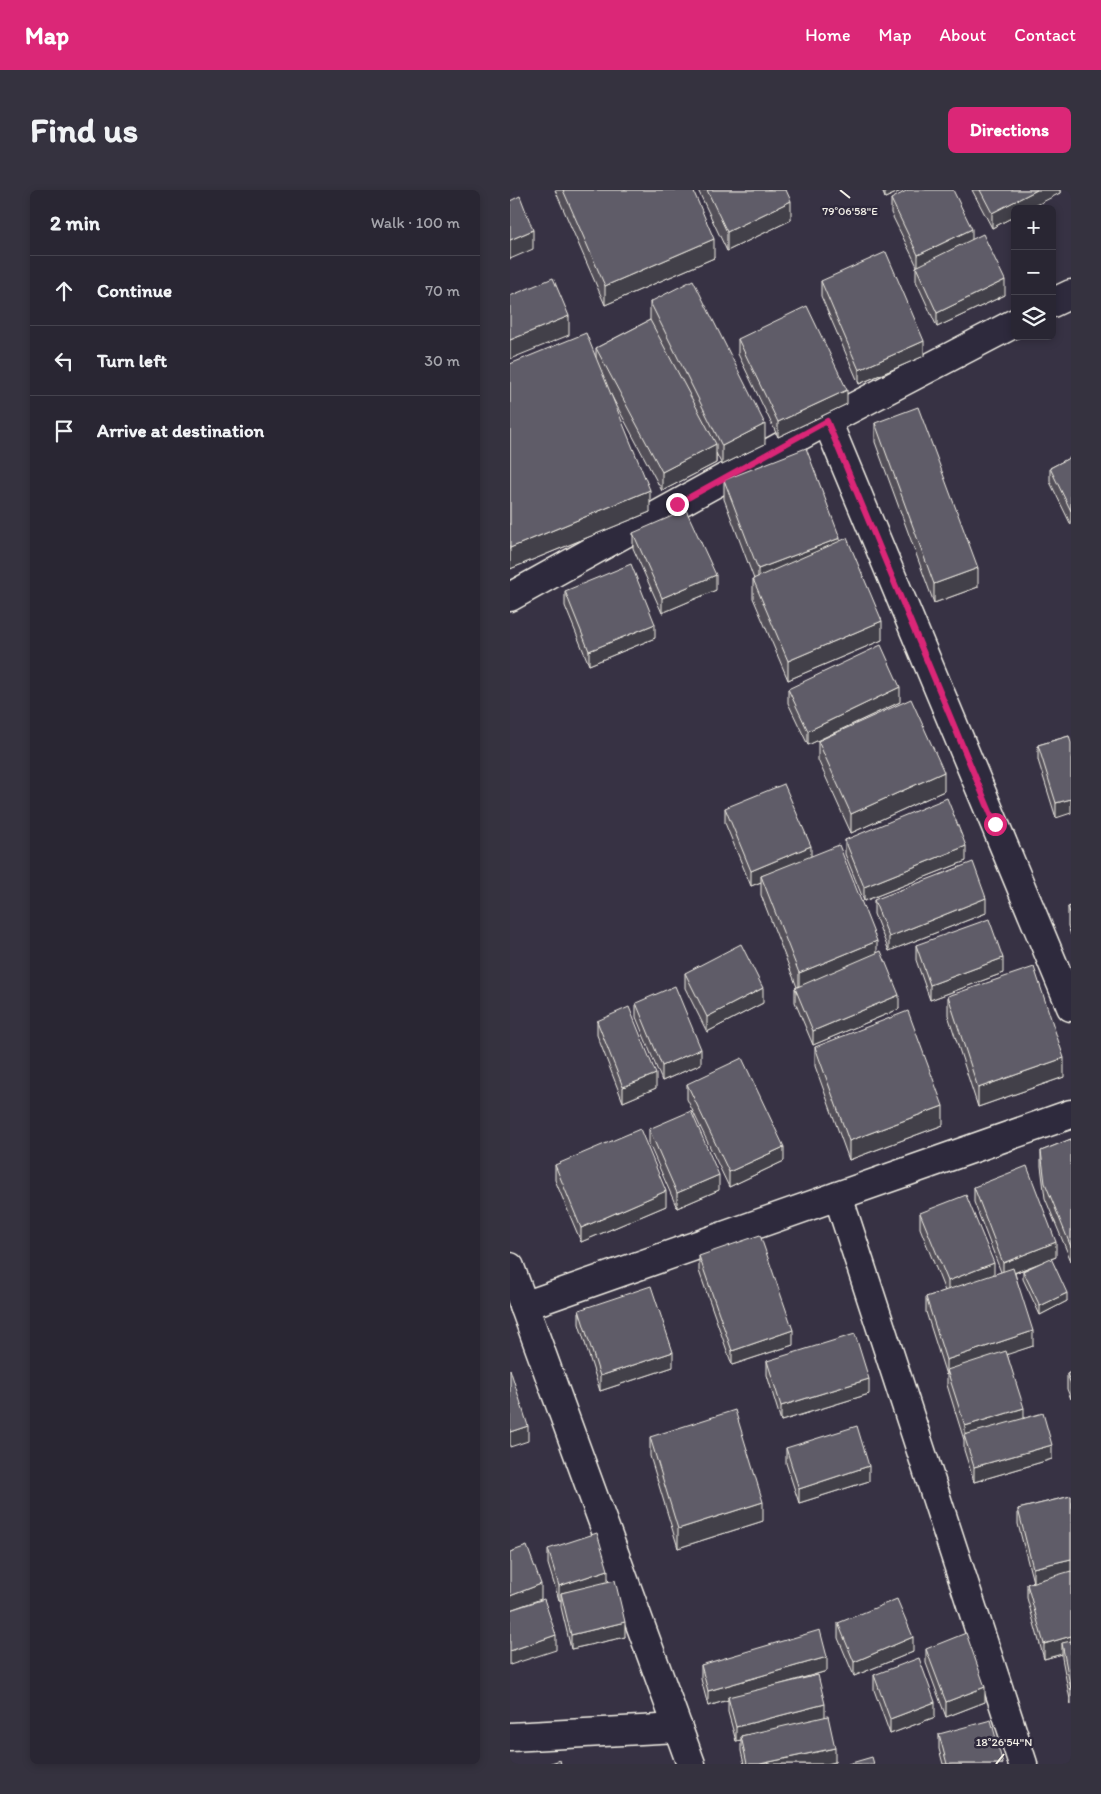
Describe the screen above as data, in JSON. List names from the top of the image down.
{
  "page": {
    "header": "Map",
    "nav": [
      "Home",
      "Map",
      "About",
      "Contact"
    ],
    "buttons": "Directions",
    "title": "Find us",
    "heading": ["2 min", "Walk · 100 m"],
    "map_buttons": ["+", "−"],
    "list": [
      ["Continue", "70 m"],
      ["Turn left", "30 m"],
      "Arrive at destination"
    ]
  },
  "coordinates": ["79°06'58\"E", "18°26'54\"N"]
}
